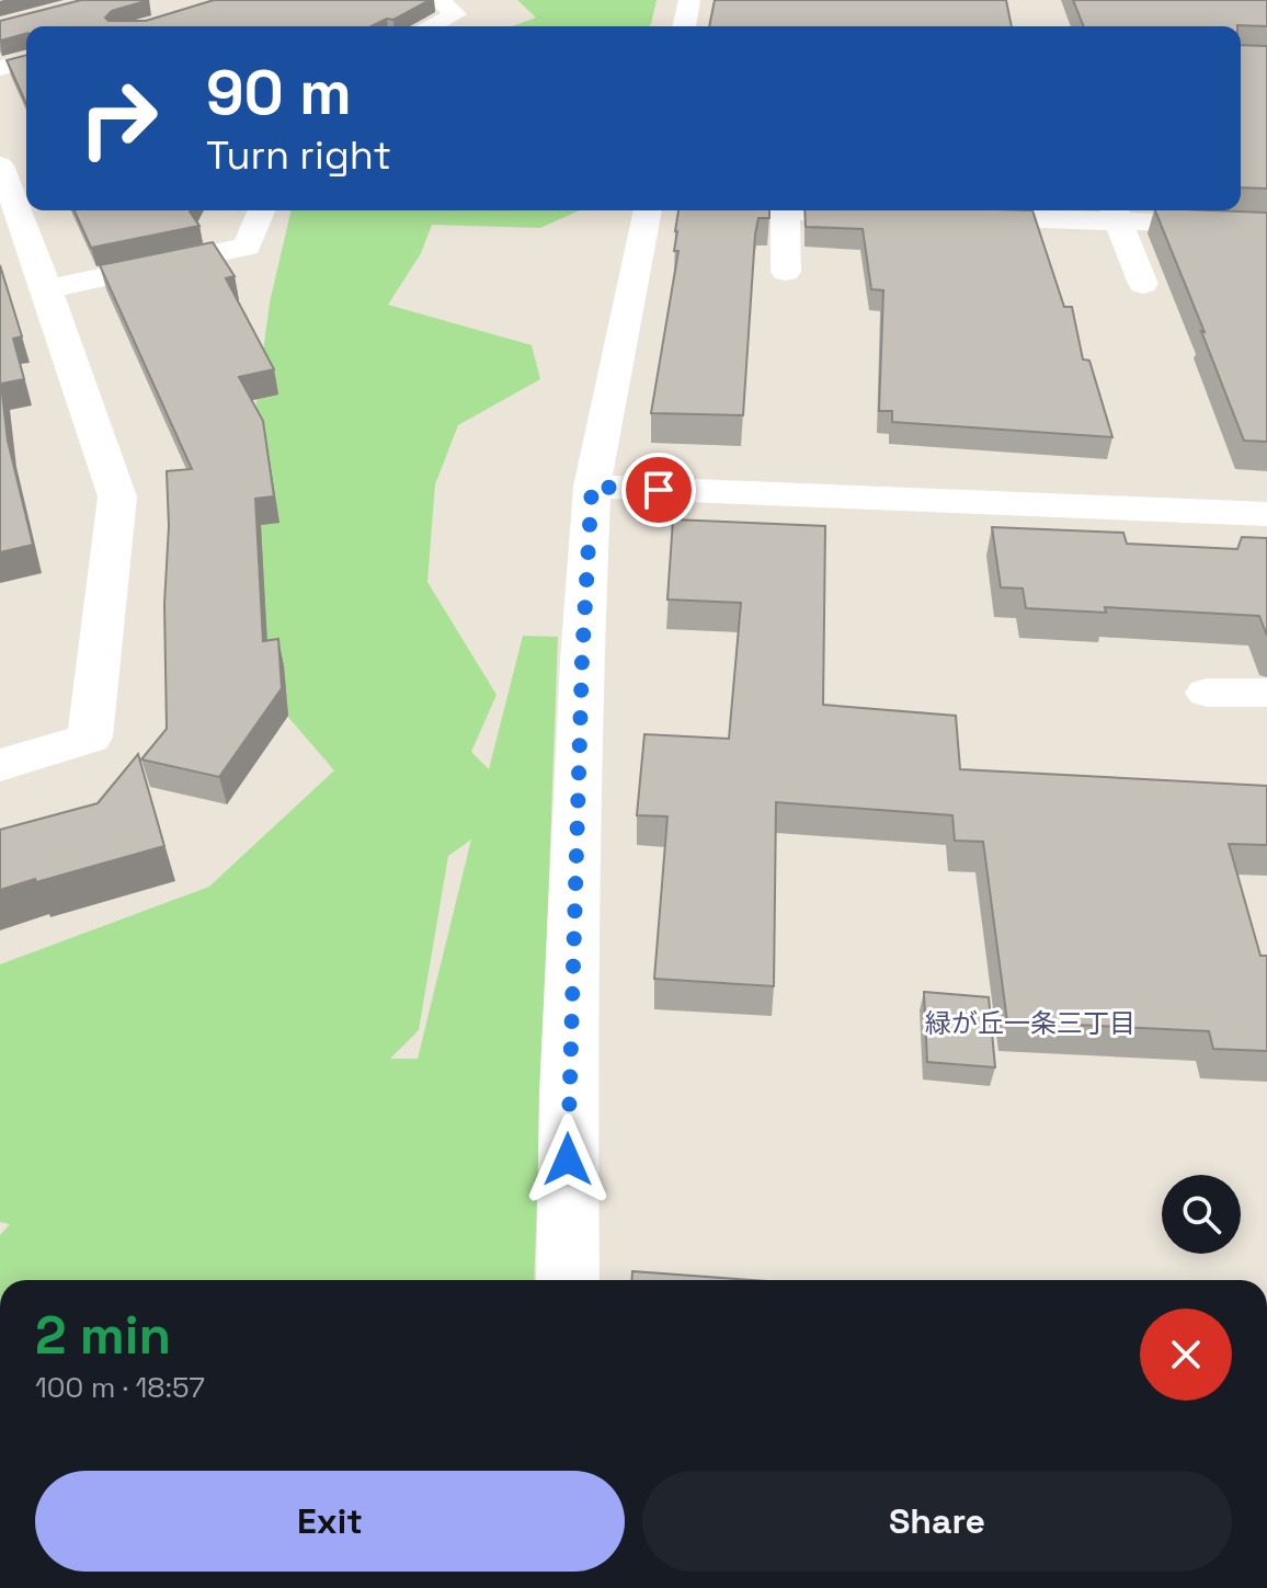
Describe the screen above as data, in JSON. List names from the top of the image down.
{
  "districts": ["緑が丘一条三丁目"],
  "page": {
    "turn": ["90 m", "Turn right"],
    "heading": ["2 min", "100 m · 18:57"],
    "buttons": ["Exit", "Share"]
  }
}
